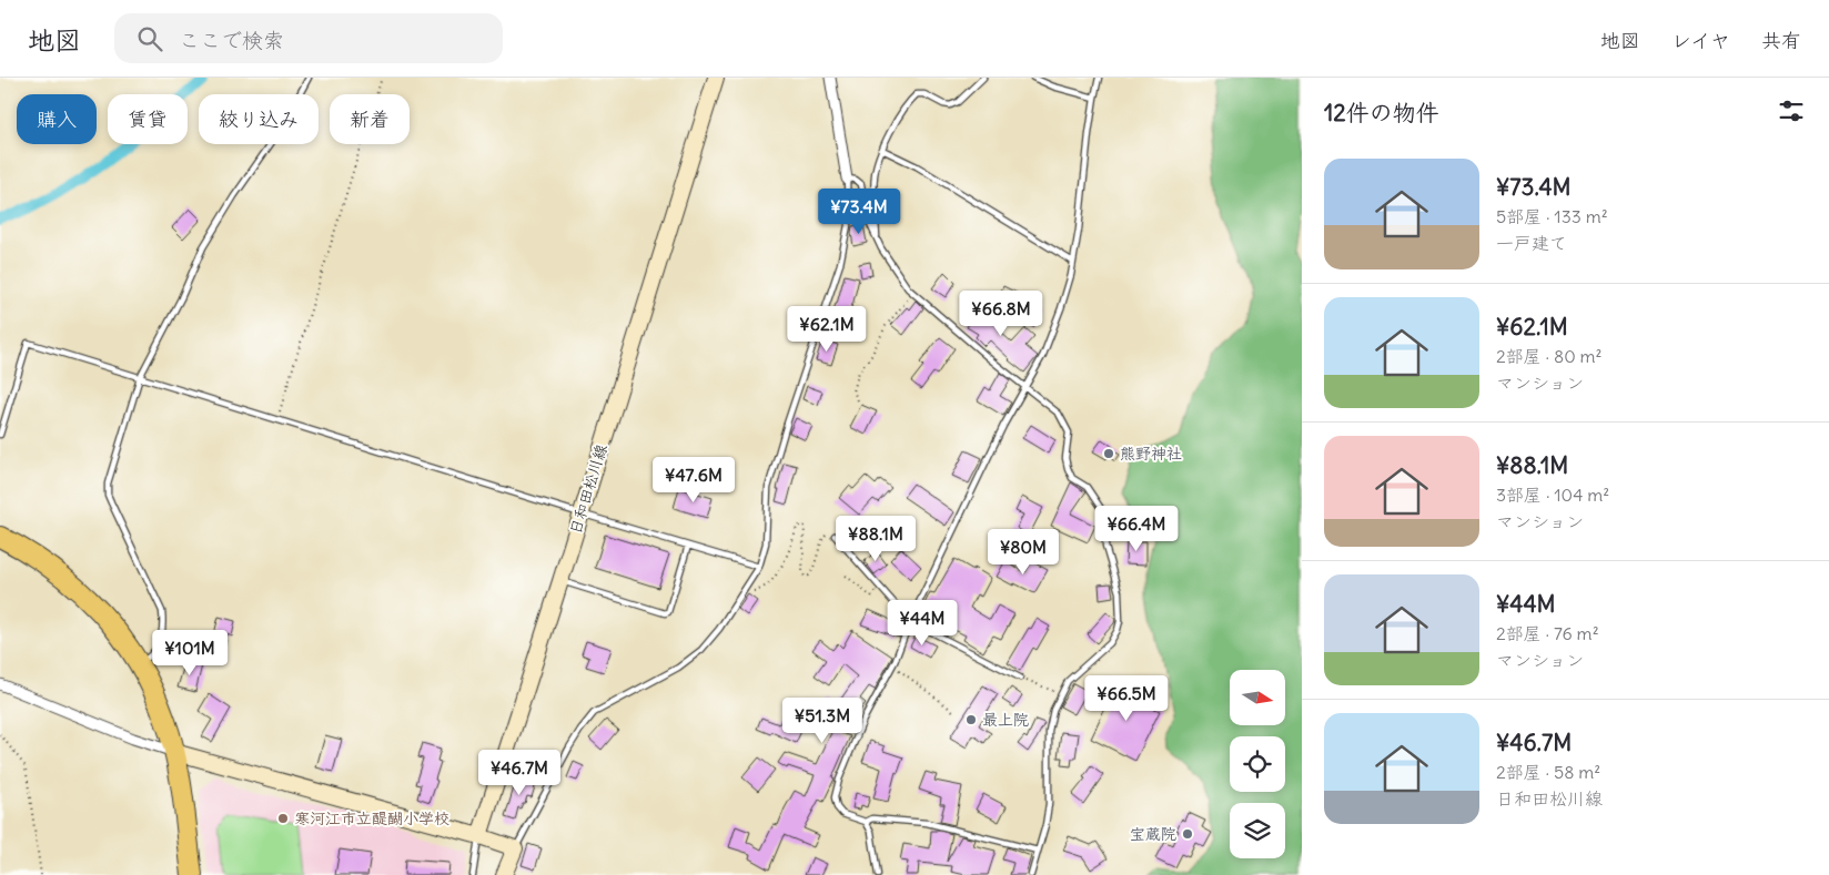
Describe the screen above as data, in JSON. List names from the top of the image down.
{
  "streets": {
    "main road": ["日和田松川線"]
  },
  "places": [
    "熊野神社",
    "最上院",
    "寒河江市立醍醐小学校",
    "宝蔵院"
  ],
  "north": "right",
  "page": {
    "header": "地図",
    "search": "ここで検索",
    "nav": ["地図", "レイヤ", "共有"],
    "heading": "12件の物件",
    "chip": [
      "購入",
      "賃貸",
      "絞り込み",
      "新着"
    ],
    "list": [
      {
        "name": "¥73.4M",
        "note": "5部屋 · 133 m² · 一戸建て"
      },
      {
        "name": "¥62.1M",
        "note": "2部屋 · 80 m² · マンション"
      },
      {
        "name": "¥88.1M",
        "note": "3部屋 · 104 m² · マンション"
      },
      {
        "name": "¥44M",
        "note": "2部屋 · 76 m² · マンション"
      },
      {
        "name": "¥46.7M",
        "note": "2部屋 · 58 m² · 日和田松川線"
      }
    ],
    "price": [
      "¥73.4M",
      "¥66.8M",
      "¥62.1M",
      "¥47.6M",
      "¥66.4M",
      "¥88.1M",
      "¥80M",
      "¥44M",
      "¥101M",
      "¥66.5M",
      "¥51.3M",
      "¥46.7M"
    ]
  }
}
